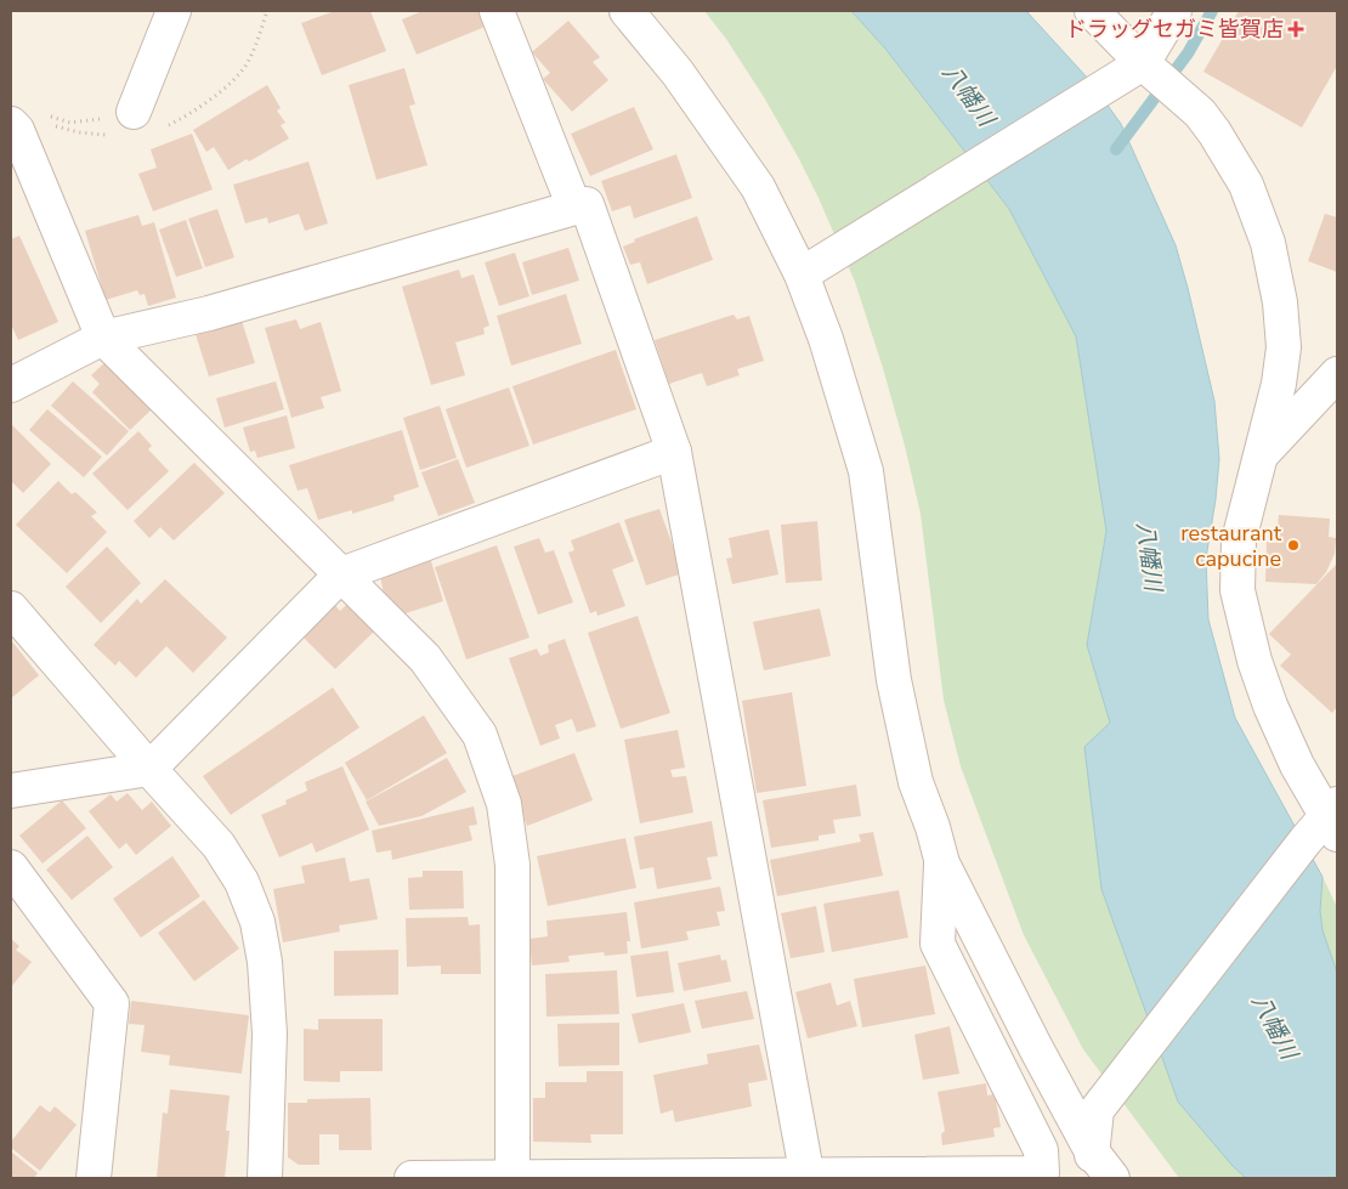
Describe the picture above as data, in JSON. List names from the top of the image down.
{
  "water": ["八幡川"],
  "places": {
    "health": ["ドラッグセガミ皆賀店"],
    "other": ["restaurant capucine"]
  }
}
